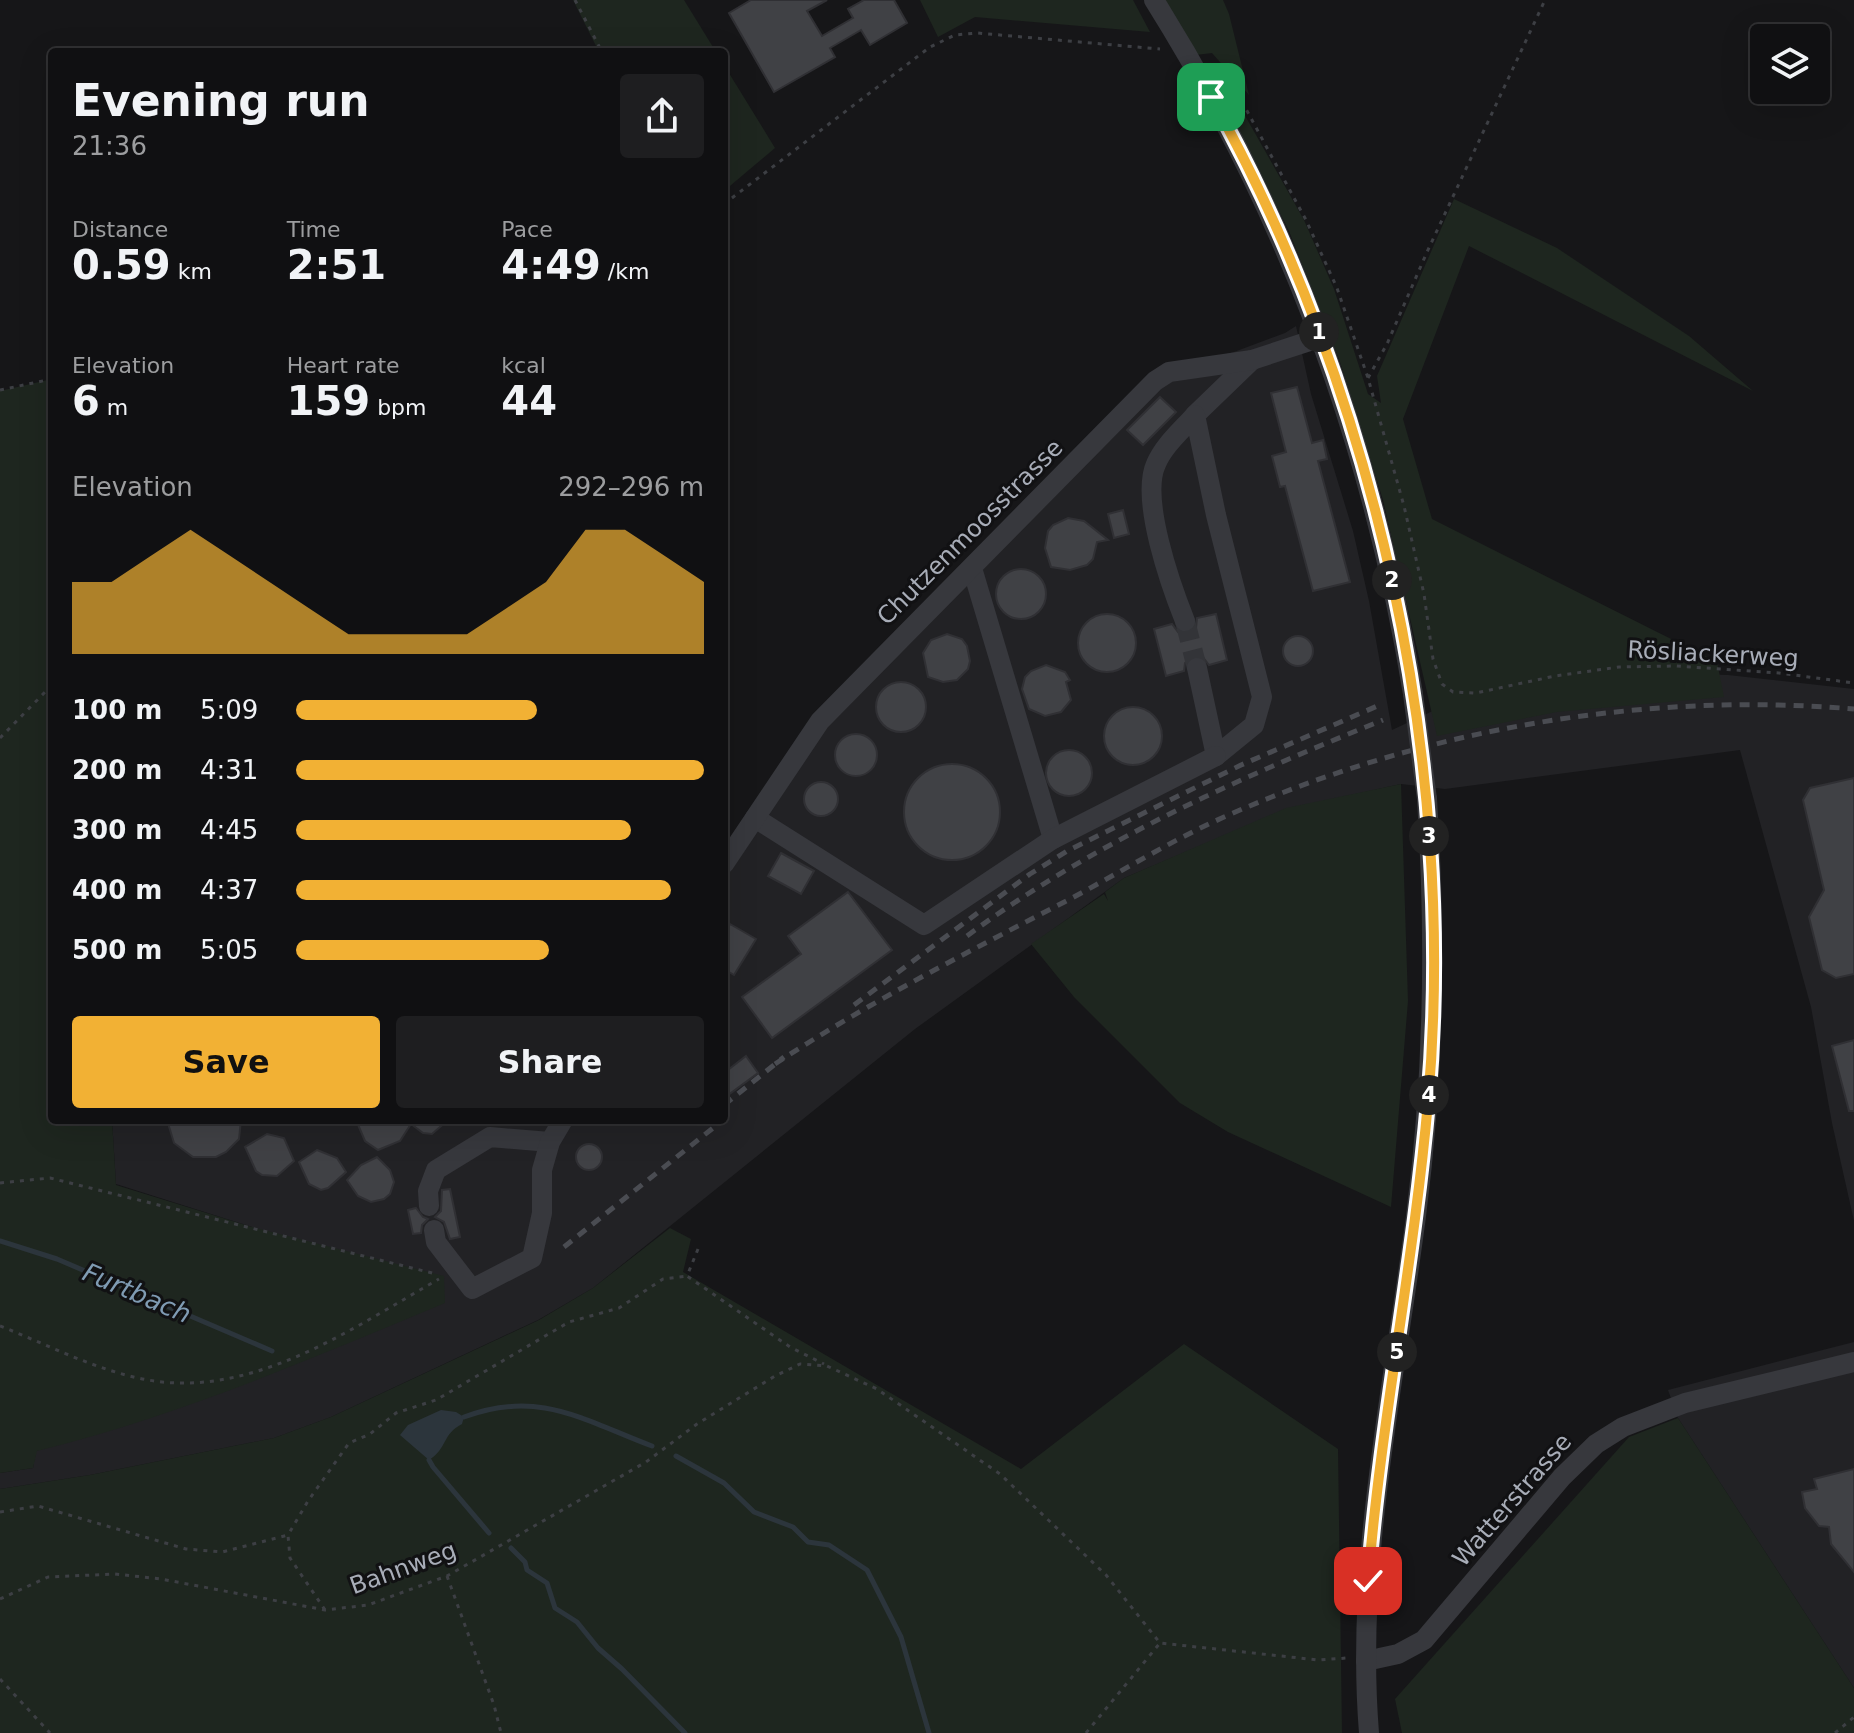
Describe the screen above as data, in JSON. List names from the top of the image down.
{
  "streets": {
    "street": ["Chutzenmoosstrasse", "Watterstrasse"],
    "path": ["Rösliackerweg", "Bahnweg"]
  },
  "water": ["Furtbach"],
  "page": {
    "heading": ["Evening run", "21:36"],
    "stats": [
      ["Distance", "0.59 km"],
      ["Time", "2:51"],
      ["Pace", "4:49 /km"],
      ["Elevation", "6 m"],
      ["Heart rate", "159 bpm"],
      ["kcal", "44"]
    ],
    "pins": [
      "1",
      "2",
      "3",
      "4",
      "5"
    ],
    "chart": ["Elevation", "292–296 m"],
    "list": [
      {
        "name": "100 m",
        "note": "5:09"
      },
      {
        "name": "200 m",
        "note": "4:31"
      },
      {
        "name": "300 m",
        "note": "4:45"
      },
      {
        "name": "400 m",
        "note": "4:37"
      },
      {
        "name": "500 m",
        "note": "5:05"
      }
    ],
    "buttons": ["Save", "Share"]
  }
}
